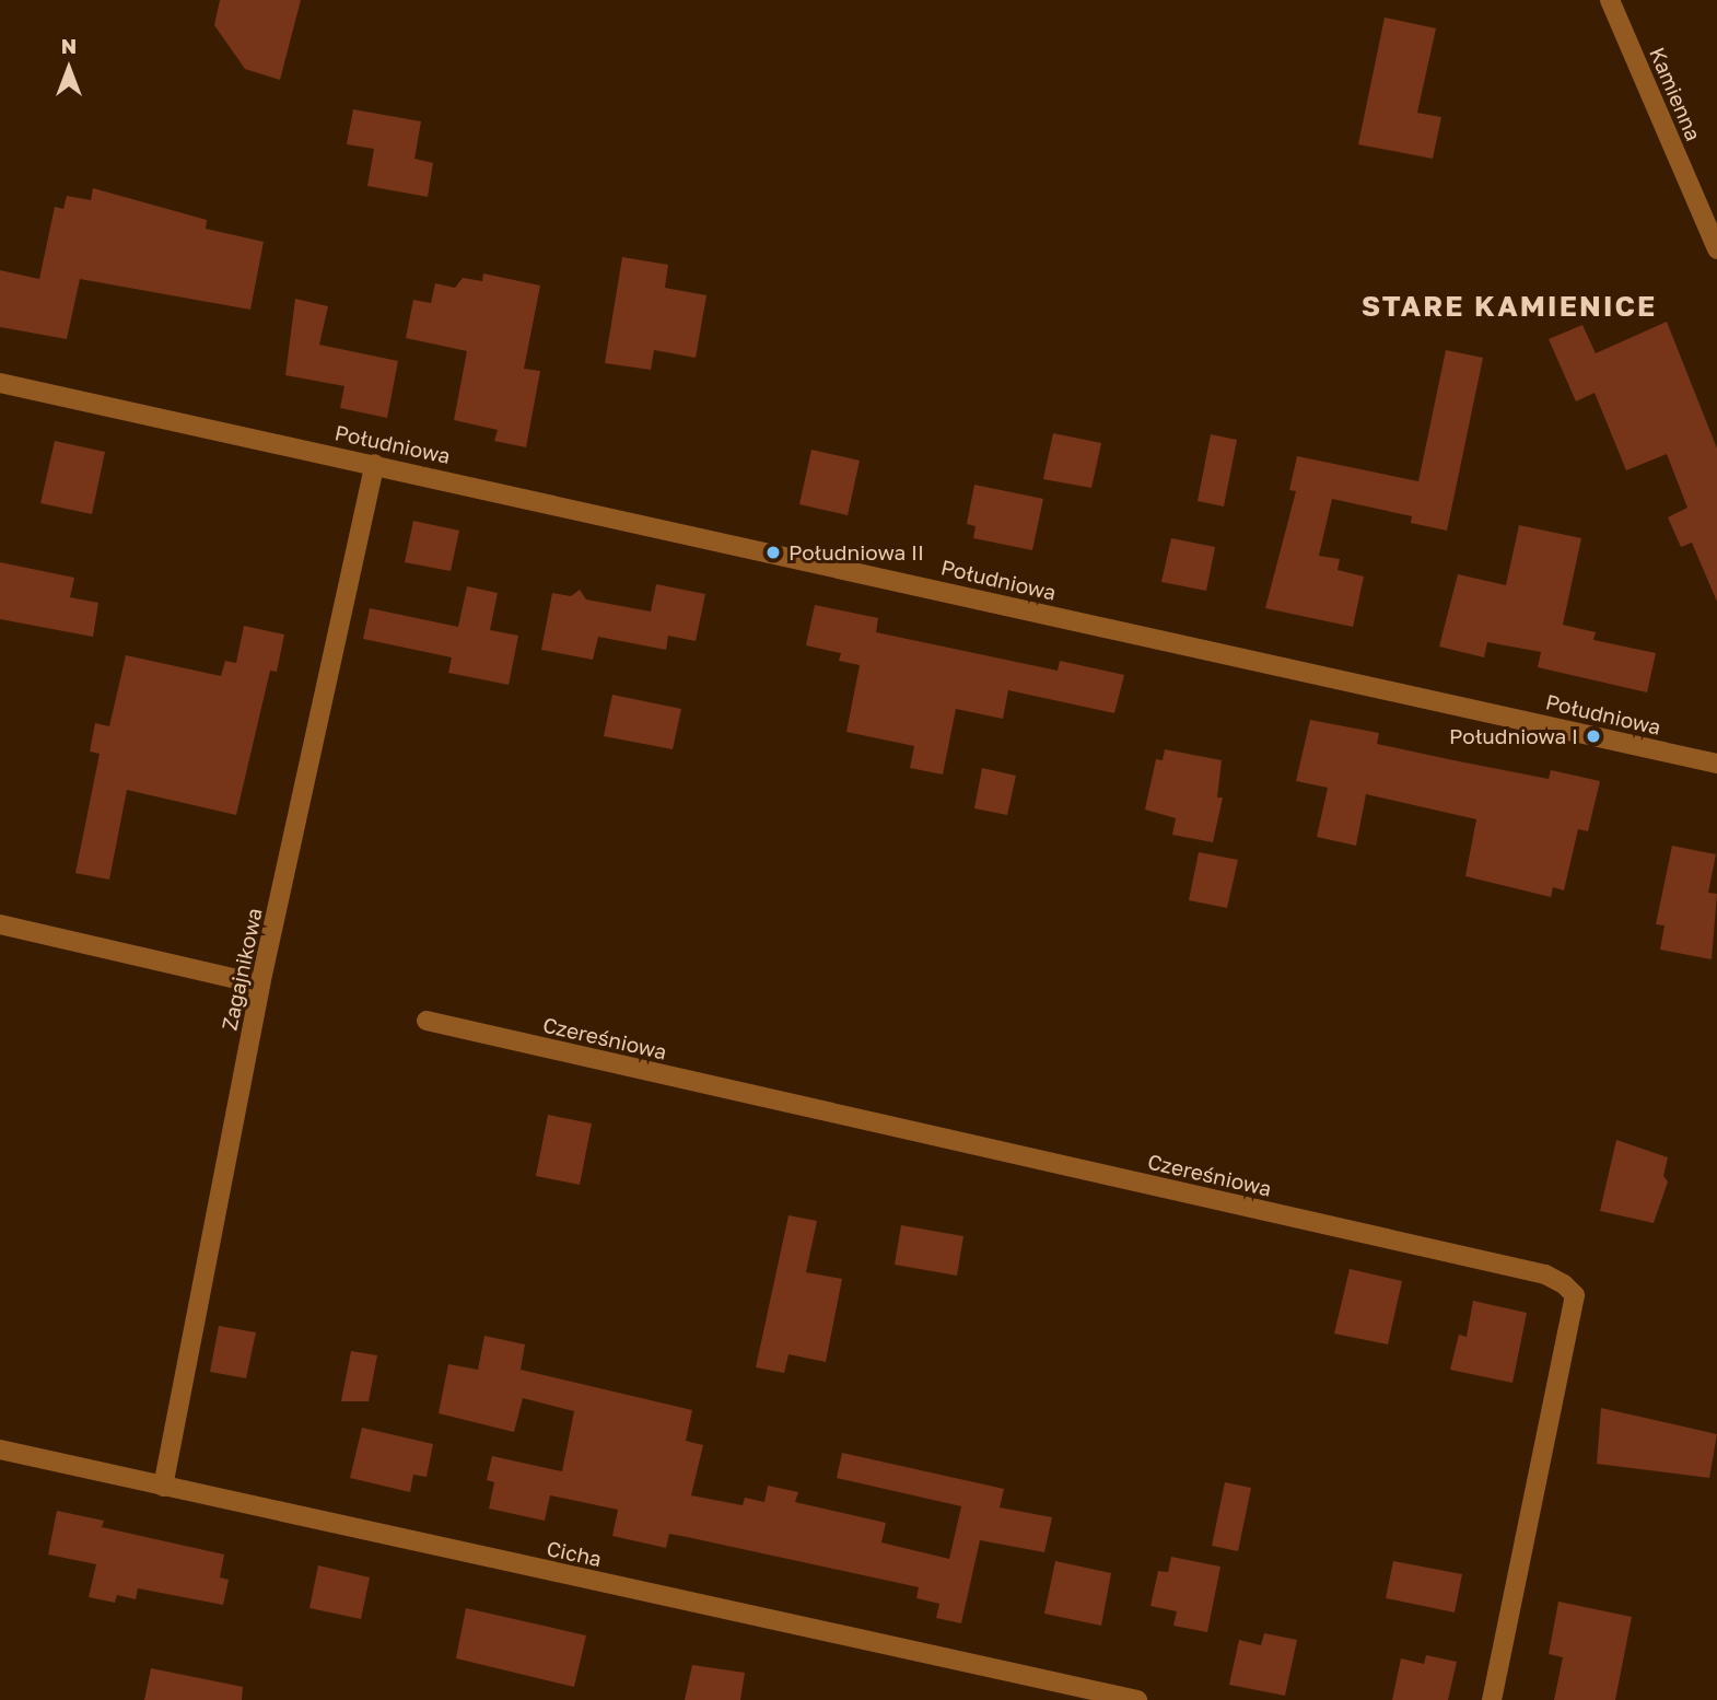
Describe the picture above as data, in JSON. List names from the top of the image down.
{
  "streets": {
    "street": [
      "Kamienna",
      "Południowa",
      "Zagajnikowa",
      "Czereśniowa",
      "Cicha"
    ]
  },
  "crossings": [
    ["Południowa", "Zagajnikowa"],
    ["Zagajnikowa", "Cicha"]
  ],
  "districts": ["STARE KAMIENICE"],
  "places": ["Południowa II", "Południowa I"],
  "north": "top"
}
